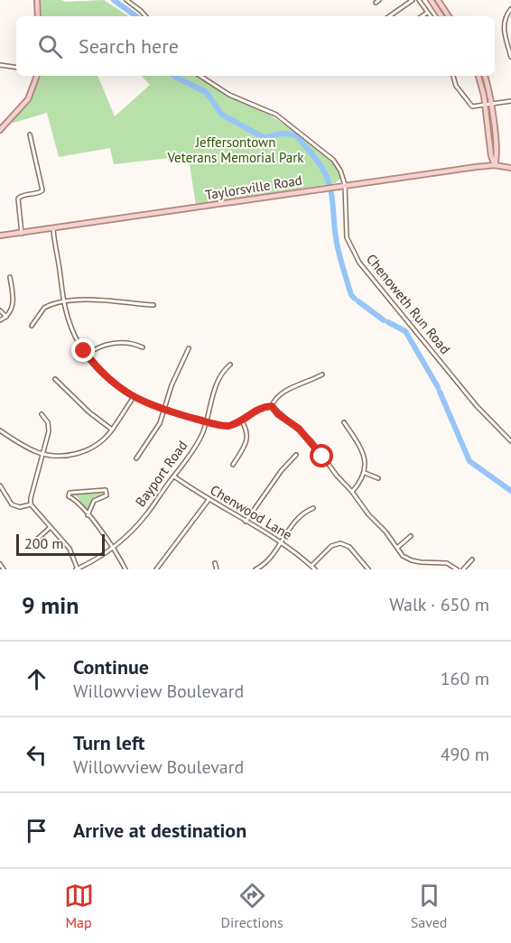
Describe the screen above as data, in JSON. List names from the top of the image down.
{
  "streets": {
    "main road": ["Taylorsville Road"],
    "street": ["Chenoweth Run Road", "Bayport Road", "Chenwood Lane"]
  },
  "crossings": [
    ["Taylorsville Road", "Chenoweth Run Road"],
    ["Bayport Road", "Chenwood Lane"]
  ],
  "parks": ["Jeffersontown Veterans Memorial Park"],
  "scale_bar": "200 m",
  "page": {
    "search": "Search here",
    "scale": "200 m",
    "heading": ["9 min", "Walk · 650 m"],
    "list": [
      ["Continue", "Willowview Boulevard", "160 m"],
      ["Turn left", "Willowview Boulevard", "490 m"],
      "Arrive at destination"
    ],
    "nav": ["Map", "Directions", "Saved"]
  }
}
